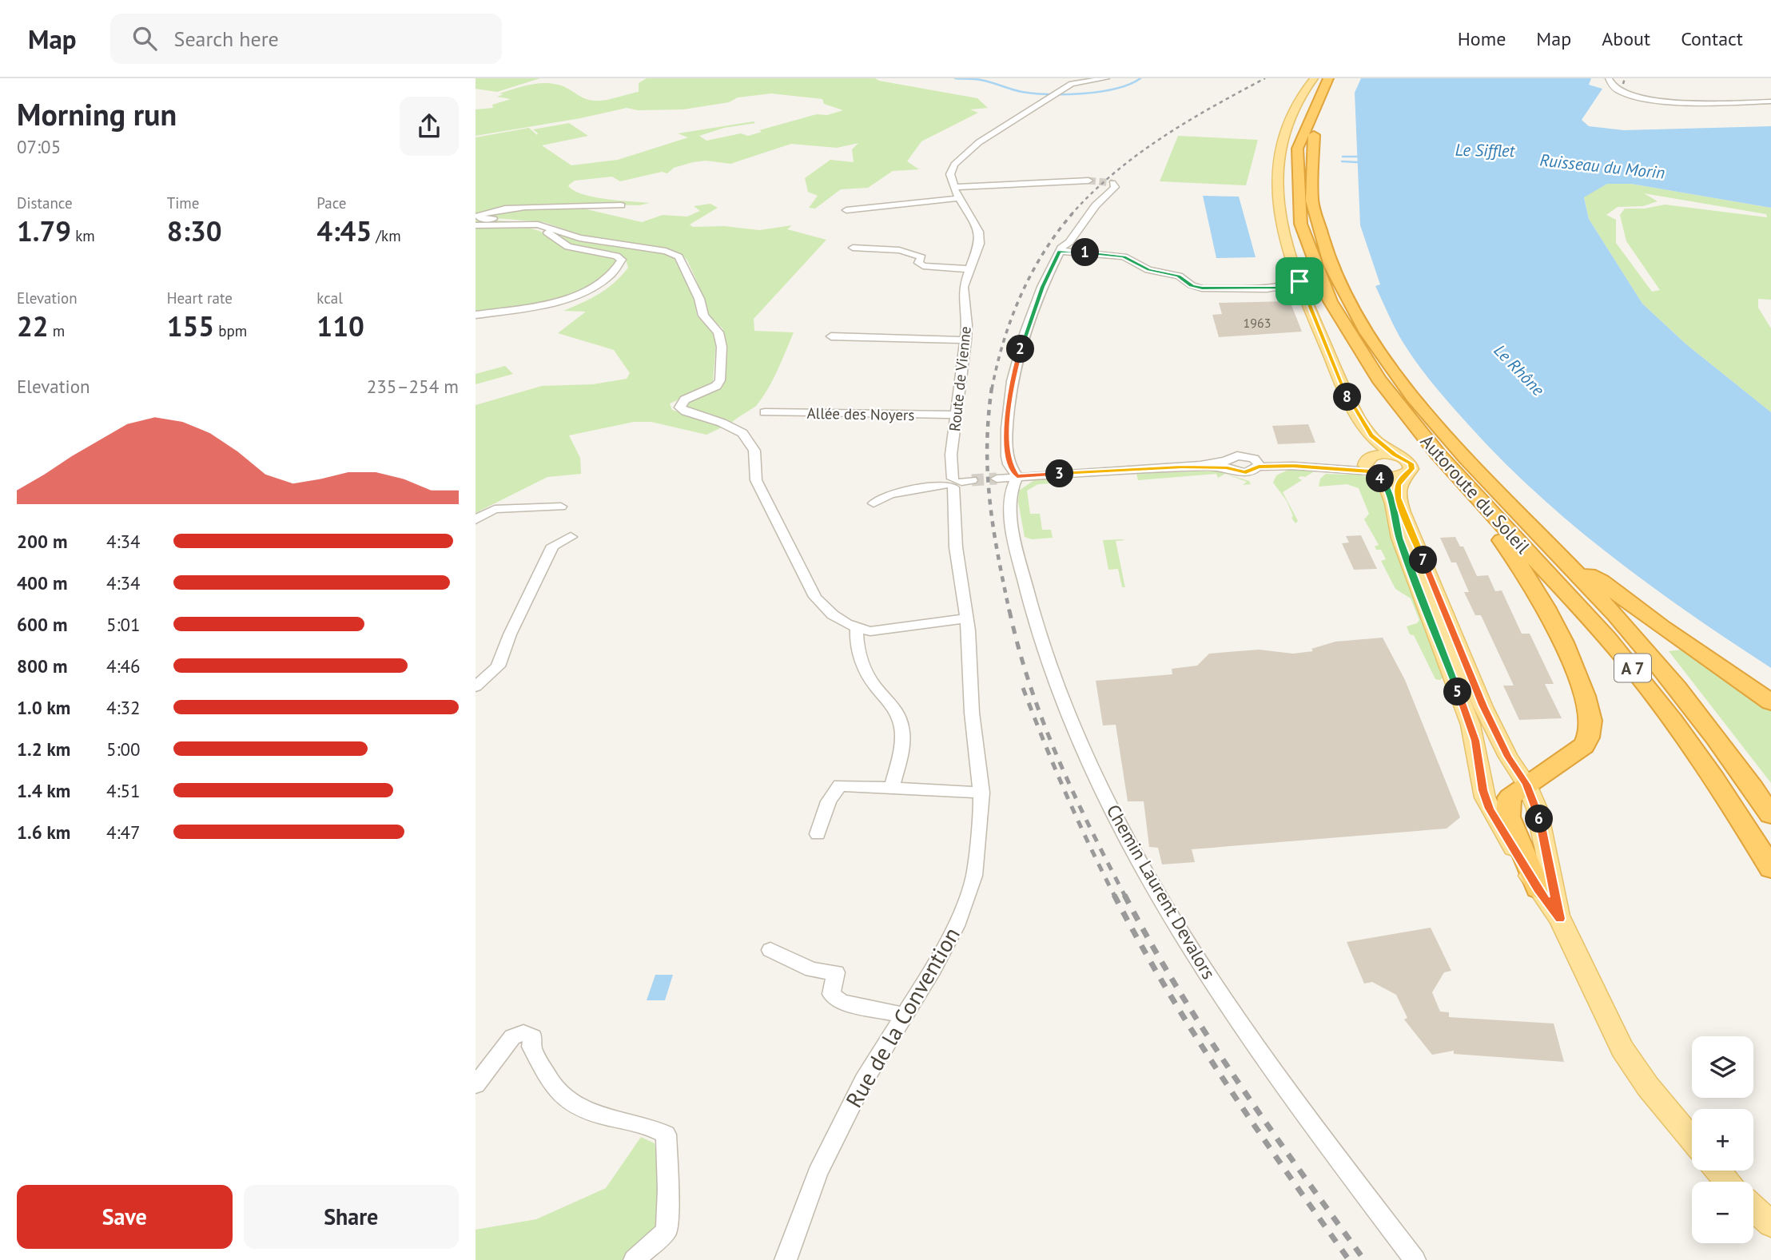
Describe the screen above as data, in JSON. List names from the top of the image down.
{
  "streets": {
    "highway": ["Autoroute du Soleil", "A 7"],
    "street": [
      "Route de Vienne",
      "Allée des Noyers",
      "Chemin Laurent Devalors",
      "Rue de la Convention"
    ]
  },
  "crossings": [
    ["Route de Vienne", "Allée des Noyers"],
    ["Route de Vienne", "Rue de la Convention"]
  ],
  "water": ["Le Sifflet", "Ruisseau du Morin", "Le Rhône"],
  "house_numbers": ["1963"],
  "page": {
    "header": "Map",
    "search": "Search here",
    "nav": [
      "Home",
      "Map",
      "About",
      "Contact"
    ],
    "heading": ["Morning run", "07:05"],
    "stats": [
      ["Distance", "1.79 km"],
      ["Time", "8:30"],
      ["Pace", "4:45 /km"],
      ["Elevation", "22 m"],
      ["Heart rate", "155 bpm"],
      ["kcal", "110"]
    ],
    "pins": [
      "1",
      "2",
      "8",
      "3",
      "4",
      "7",
      "5",
      "6"
    ],
    "chart": ["Elevation", "235–254 m"],
    "list": [
      {
        "name": "200 m",
        "note": "4:34"
      },
      {
        "name": "400 m",
        "note": "4:34"
      },
      {
        "name": "600 m",
        "note": "5:01"
      },
      {
        "name": "800 m",
        "note": "4:46"
      },
      {
        "name": "1.0 km",
        "note": "4:32"
      },
      {
        "name": "1.2 km",
        "note": "5:00"
      },
      {
        "name": "1.4 km",
        "note": "4:51"
      },
      {
        "name": "1.6 km",
        "note": "4:47"
      }
    ],
    "map_buttons": ["+", "−"],
    "buttons": ["Save", "Share"]
  }
}
